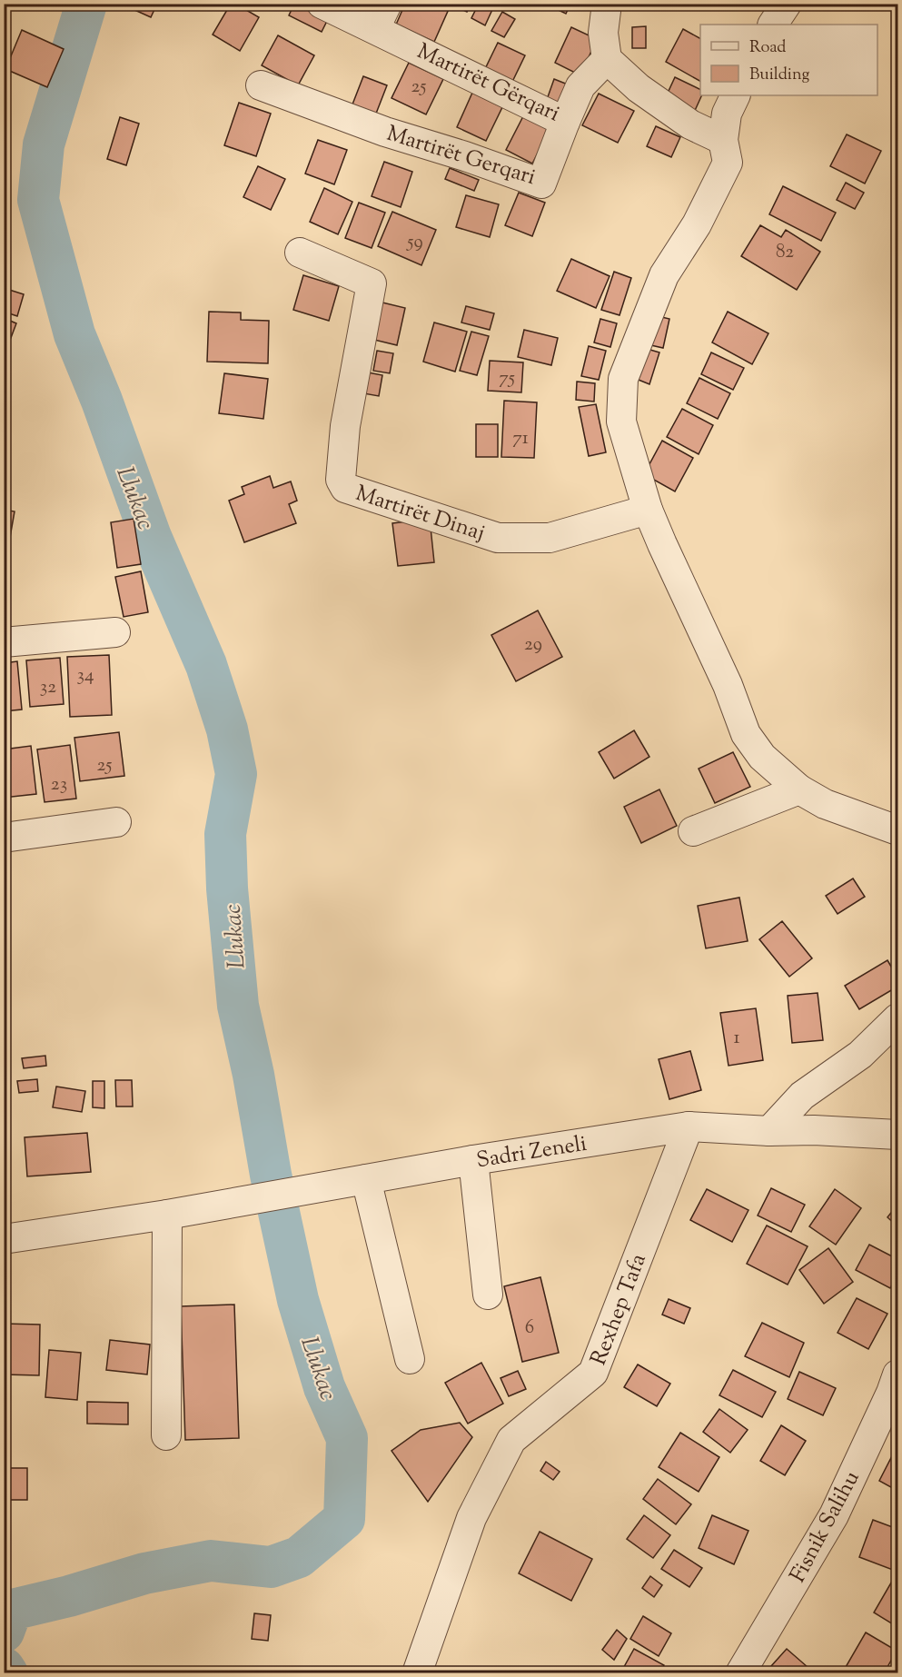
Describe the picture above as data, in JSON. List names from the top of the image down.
{
  "streets": {
    "street": [
      "Martirët Gërqari",
      "Martirët Gerqari",
      "Martirët Dinaj",
      "Sadri Zeneli",
      "Rexhep Tafa",
      "Fisnik Salihu"
    ]
  },
  "crossings": [
    ["Martirët Gërqari", "Martirët Gerqari"],
    ["Sadri Zeneli", "Rexhep Tafa"]
  ],
  "water": ["Llukac"],
  "house_numbers": [
    "25",
    "59",
    "82",
    "75",
    "71",
    "29",
    "34",
    "32",
    "25",
    "23",
    "1",
    "6"
  ],
  "legend": ["Road", "Building"]
}
